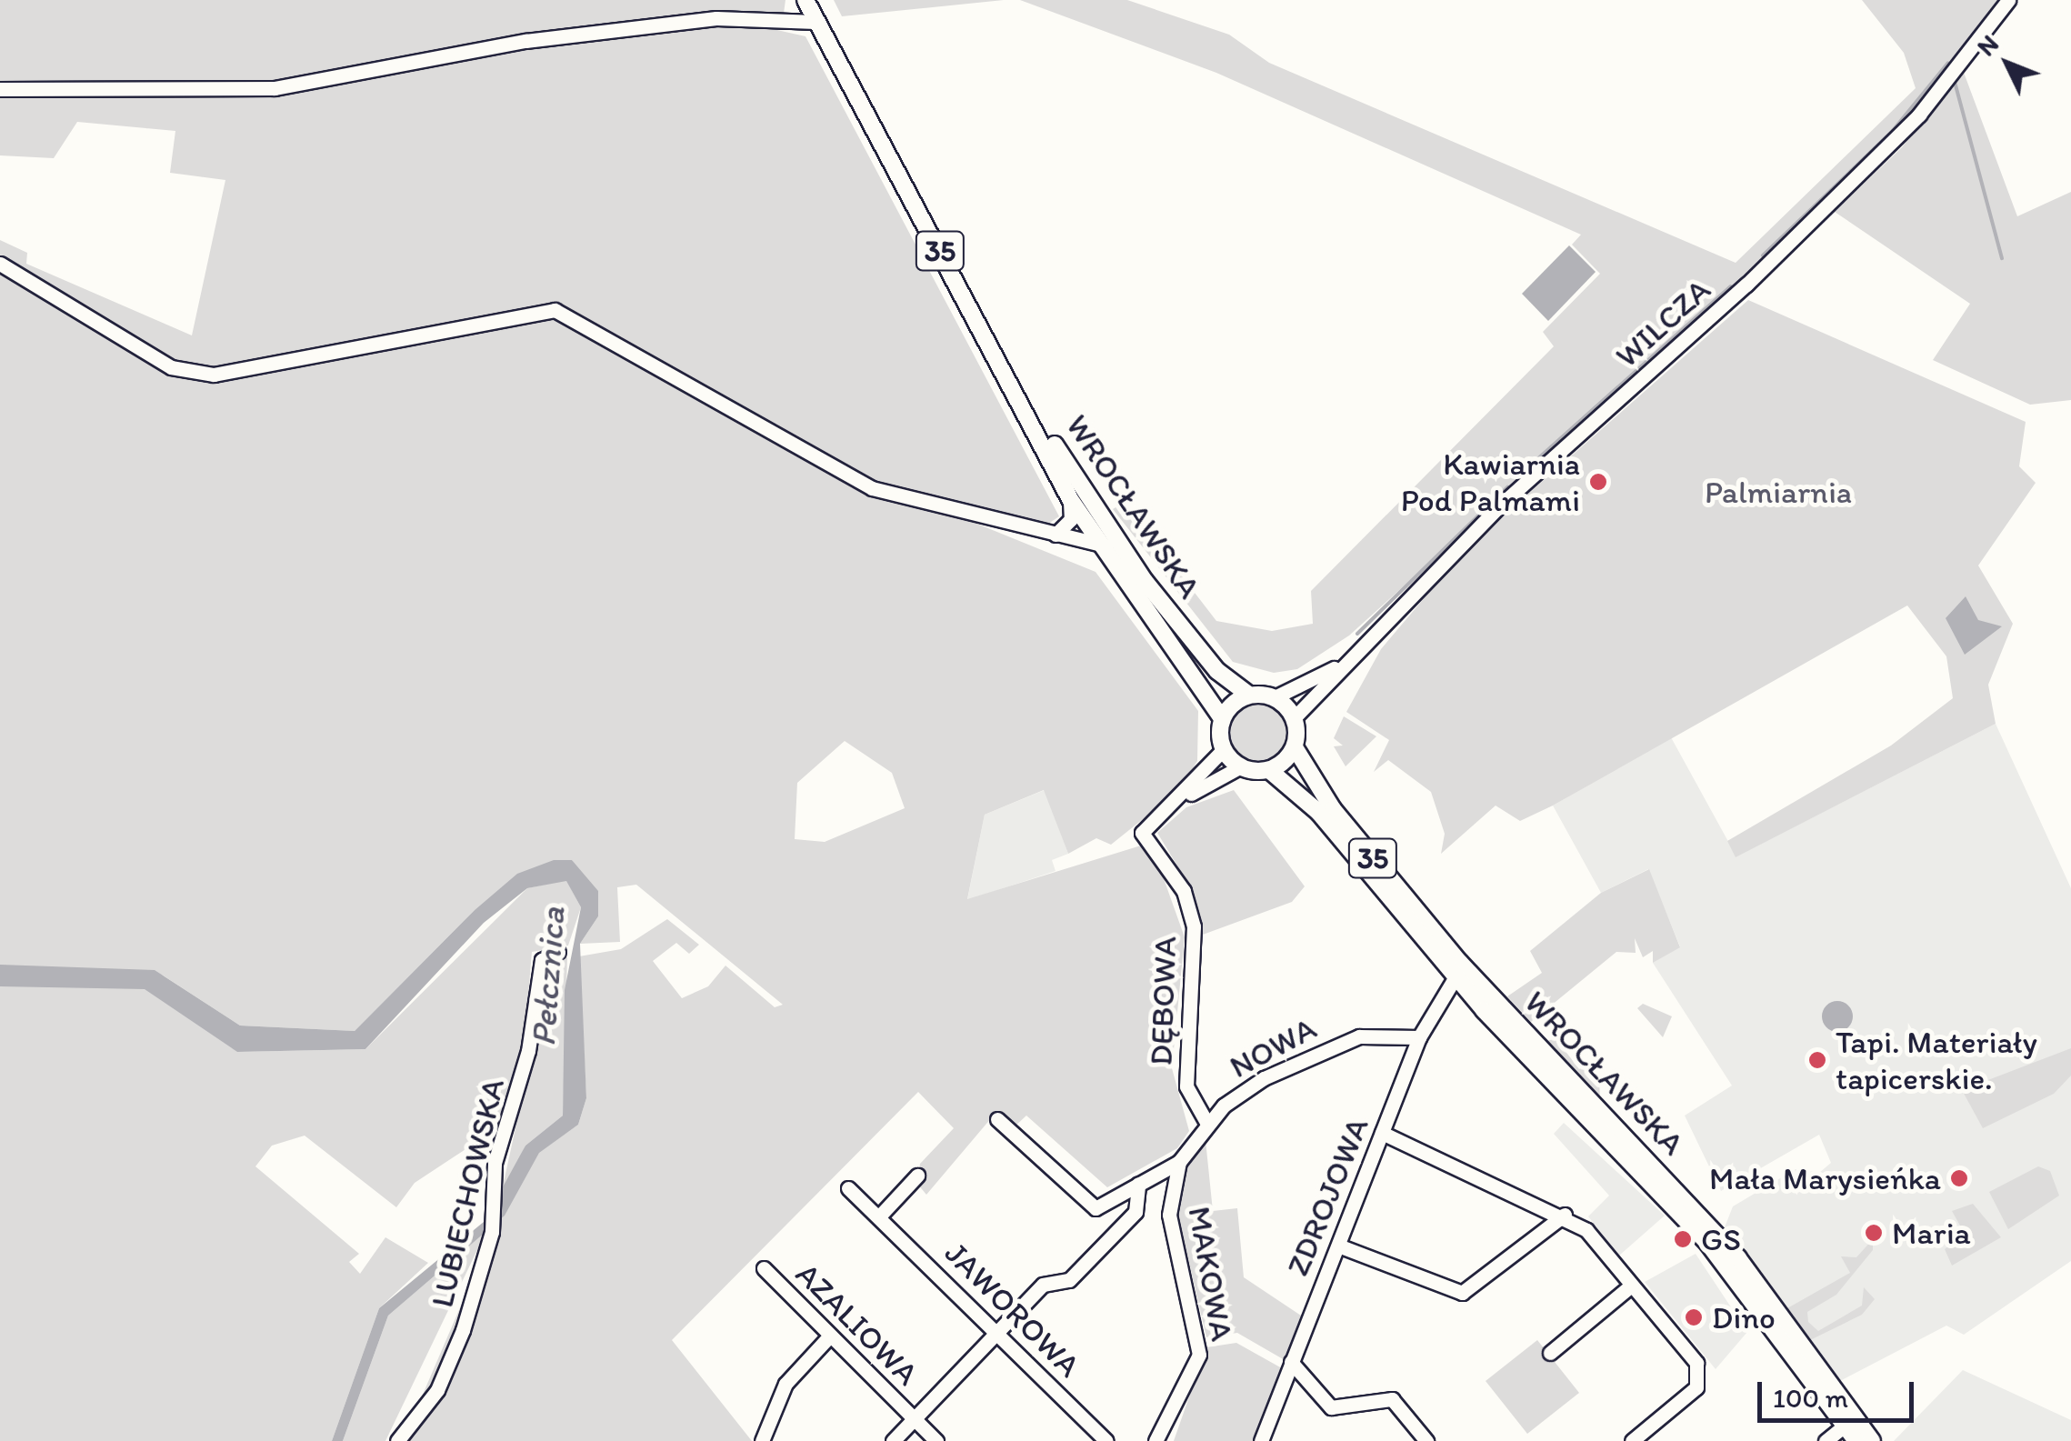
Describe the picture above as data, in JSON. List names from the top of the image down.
{
  "streets": {
    "main road": ["35", "WROCŁAWSKA"],
    "street": [
      "WILCZA",
      "DĘBOWA",
      "NOWA",
      "LUBIECHOWSKA",
      "ZDROJOWA",
      "MAKOWA",
      "JAWOROWA",
      "AZALIOWA"
    ]
  },
  "crossings": [
    ["35", "WILCZA"],
    ["35", "WROCŁAWSKA"],
    ["35", "DĘBOWA"],
    ["WILCZA", "WROCŁAWSKA"],
    ["WILCZA", "DĘBOWA"],
    ["WROCŁAWSKA", "DĘBOWA"],
    ["WROCŁAWSKA", "ZDROJOWA"],
    ["DĘBOWA", "NOWA"],
    ["NOWA", "ZDROJOWA"],
    ["NOWA", "MAKOWA"],
    ["JAWOROWA", "AZALIOWA"]
  ],
  "water": ["Pełcznica"],
  "parks": ["Palmiarnia"],
  "places": [
    "Kawiarnia Pod Palmami",
    "Tapi. Materiały tapicerskie.",
    "Mała Marysieńka",
    "Maria",
    "GS",
    "Dino"
  ],
  "scale_bar": "100 m",
  "north": "top left"
}
